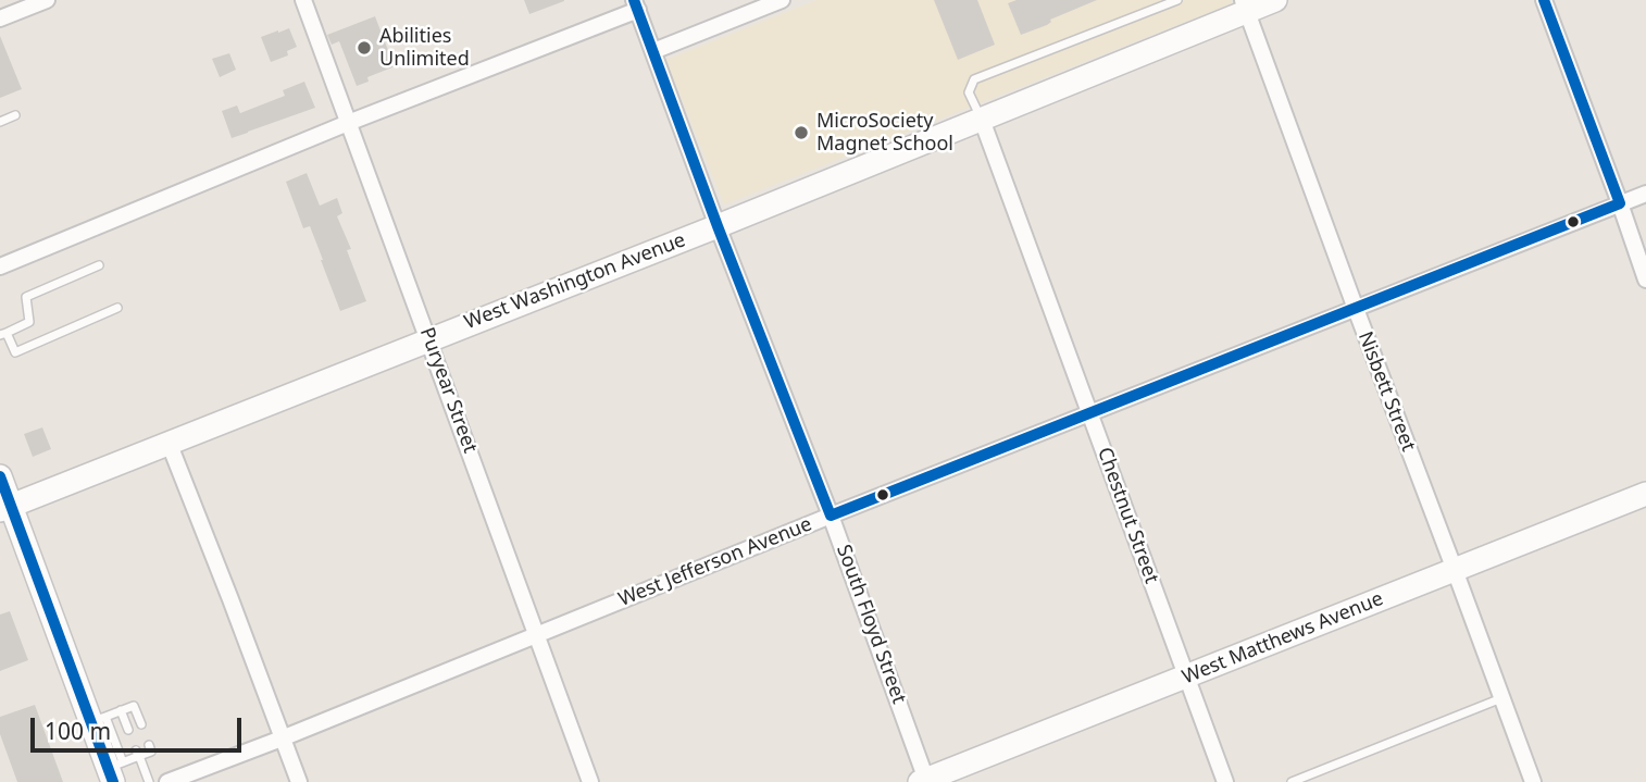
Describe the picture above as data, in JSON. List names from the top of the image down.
{
  "streets": {
    "street": [
      "West Washington Avenue",
      "Puryear Street",
      "Nisbett Street",
      "Chestnut Street",
      "West Jefferson Avenue",
      "South Floyd Street",
      "West Matthews Avenue"
    ]
  },
  "crossings": [
    ["West Washington Avenue", "Puryear Street"],
    ["West Washington Avenue", "Nisbett Street"],
    ["West Washington Avenue", "Chestnut Street"],
    ["West Washington Avenue", "South Floyd Street"],
    ["Puryear Street", "West Jefferson Avenue"],
    ["Nisbett Street", "West Jefferson Avenue"],
    ["Nisbett Street", "West Matthews Avenue"],
    ["Chestnut Street", "West Jefferson Avenue"],
    ["Chestnut Street", "West Matthews Avenue"],
    ["West Jefferson Avenue", "South Floyd Street"],
    ["South Floyd Street", "West Matthews Avenue"]
  ],
  "places": ["Abilities Unlimited", "MicroSociety Magnet School"],
  "scale_bar": "100 m"
}
